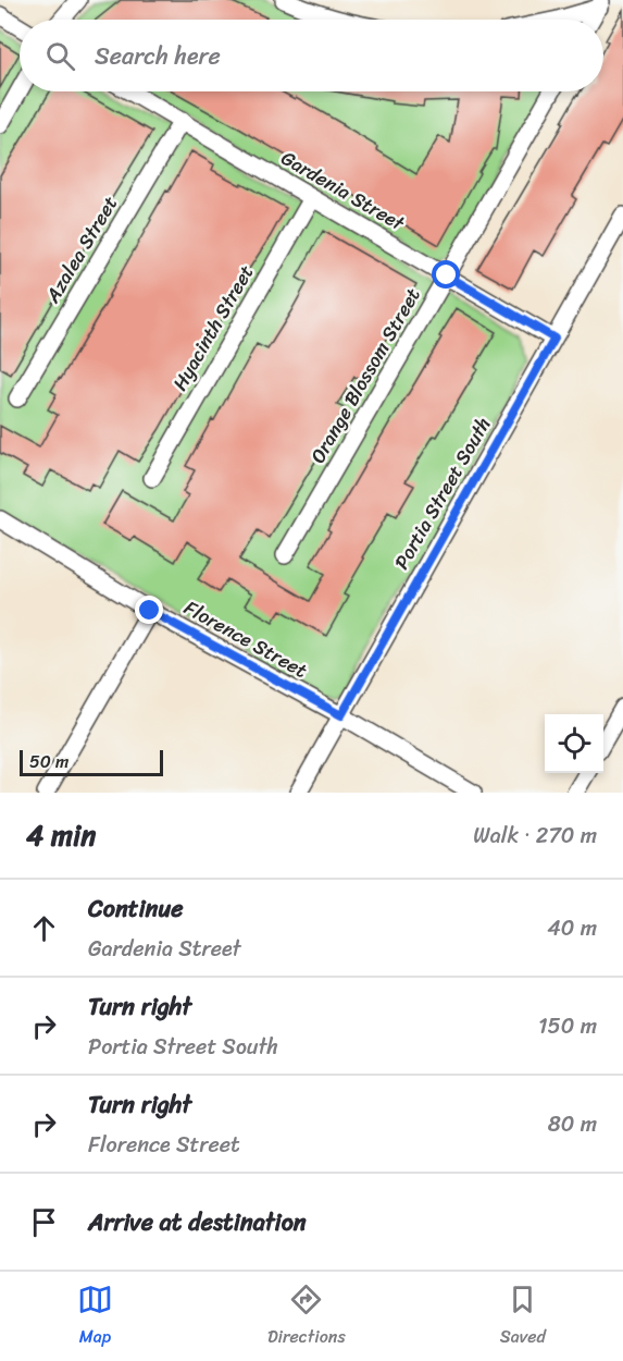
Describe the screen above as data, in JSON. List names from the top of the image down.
{
  "streets": {
    "street": [
      "Gardenia Street",
      "Azalea Street",
      "Hyacinth Street",
      "Orange Blossom Street",
      "Portia Street South",
      "Florence Street"
    ]
  },
  "crossings": [
    ["Gardenia Street", "Azalea Street"],
    ["Gardenia Street", "Hyacinth Street"],
    ["Gardenia Street", "Orange Blossom Street"],
    ["Gardenia Street", "Portia Street South"],
    ["Portia Street South", "Florence Street"]
  ],
  "scale_bar": "50 m",
  "page": {
    "search": "Search here",
    "scale": "50 m",
    "heading": ["4 min", "Walk · 270 m"],
    "list": [
      ["Continue", "Gardenia Street", "40 m"],
      ["Turn right", "Portia Street South", "150 m"],
      ["Turn right", "Florence Street", "80 m"],
      "Arrive at destination"
    ],
    "nav": ["Map", "Directions", "Saved"]
  }
}
